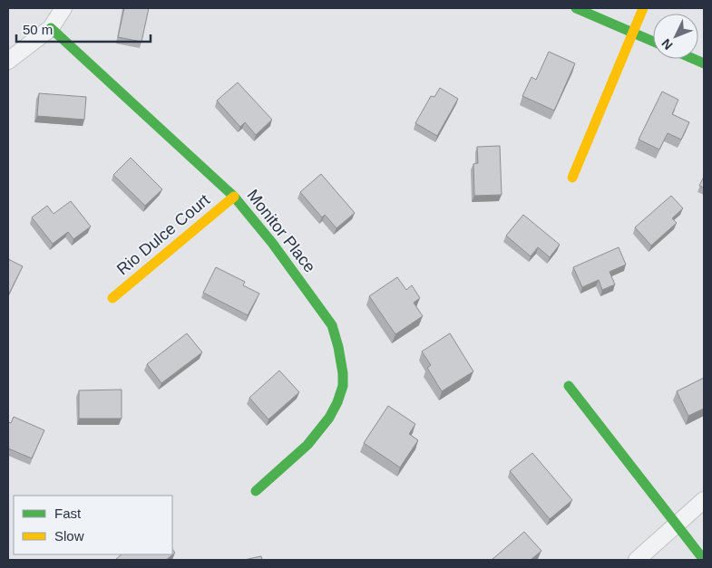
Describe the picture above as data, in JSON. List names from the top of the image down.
{
  "streets": {
    "street": ["Monitor Place", "Rio Dulce Court"]
  },
  "crossings": [
    ["Monitor Place", "Rio Dulce Court"]
  ],
  "legend": ["Fast", "Slow"],
  "scale_bar": "50 m",
  "north": "bottom left"
}
